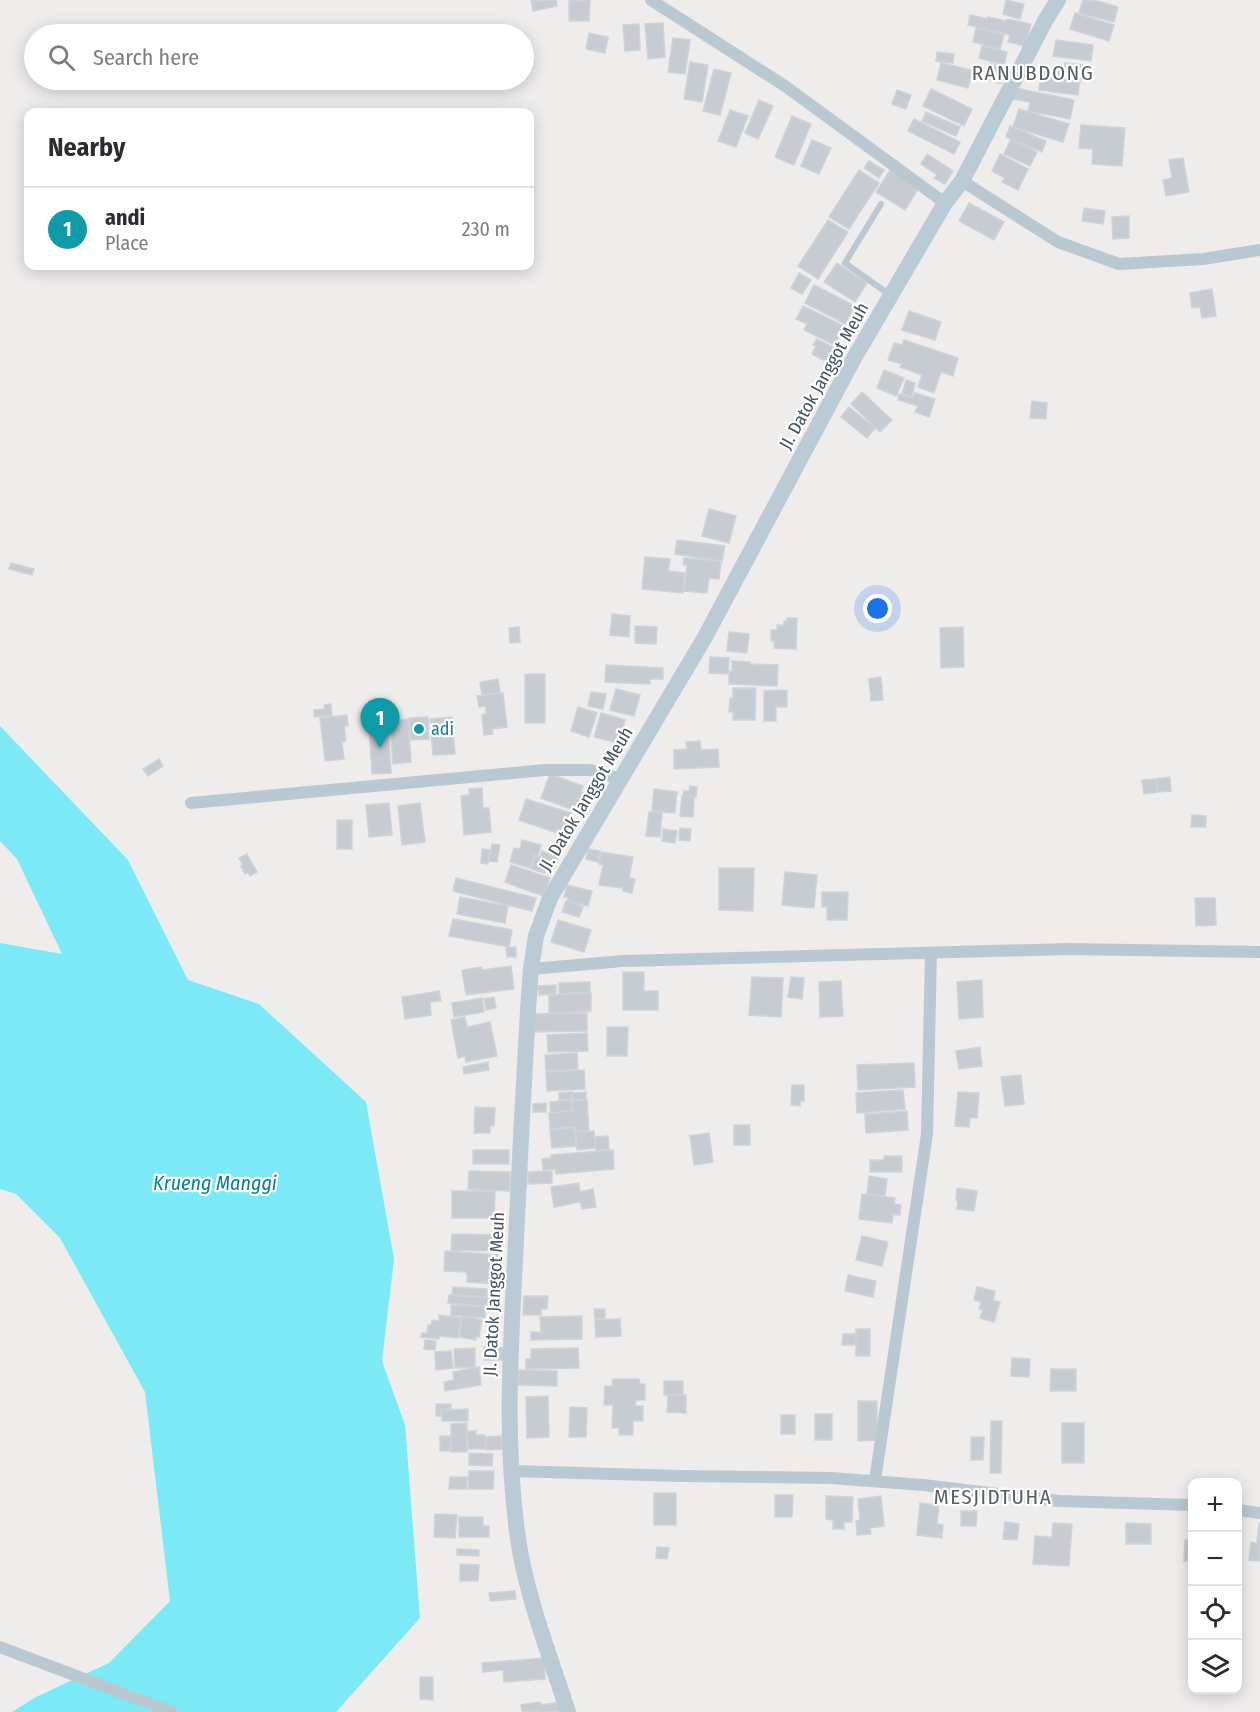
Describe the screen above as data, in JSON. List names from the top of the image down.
{
  "streets": {
    "street": ["JI. Datok Janggot Meuh"]
  },
  "districts": ["RANUBDONG", "MESJIDTUHA"],
  "water": ["Krueng Manggi"],
  "places": ["adi"],
  "page": {
    "search": "Search here",
    "heading": "Nearby",
    "list": [
      {
        "mark": "1",
        "name": "andi",
        "note": "Place",
        "value": "230 m"
      }
    ],
    "pins": "1",
    "map_buttons": ["+", "−"]
  }
}
